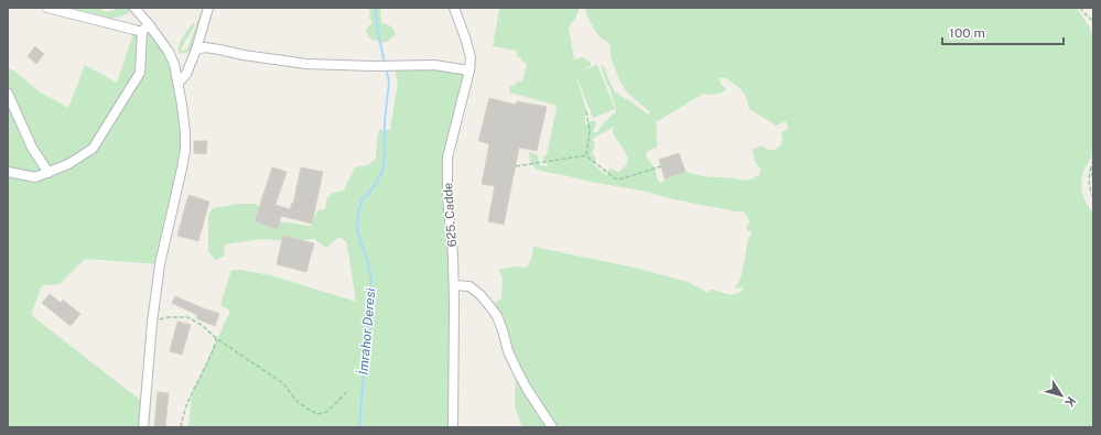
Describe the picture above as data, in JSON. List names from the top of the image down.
{
  "streets": {
    "street": ["625. Cadde"]
  },
  "water": ["İmrahor Deresi"],
  "scale_bar": "100 m",
  "north": "bottom right"
}
